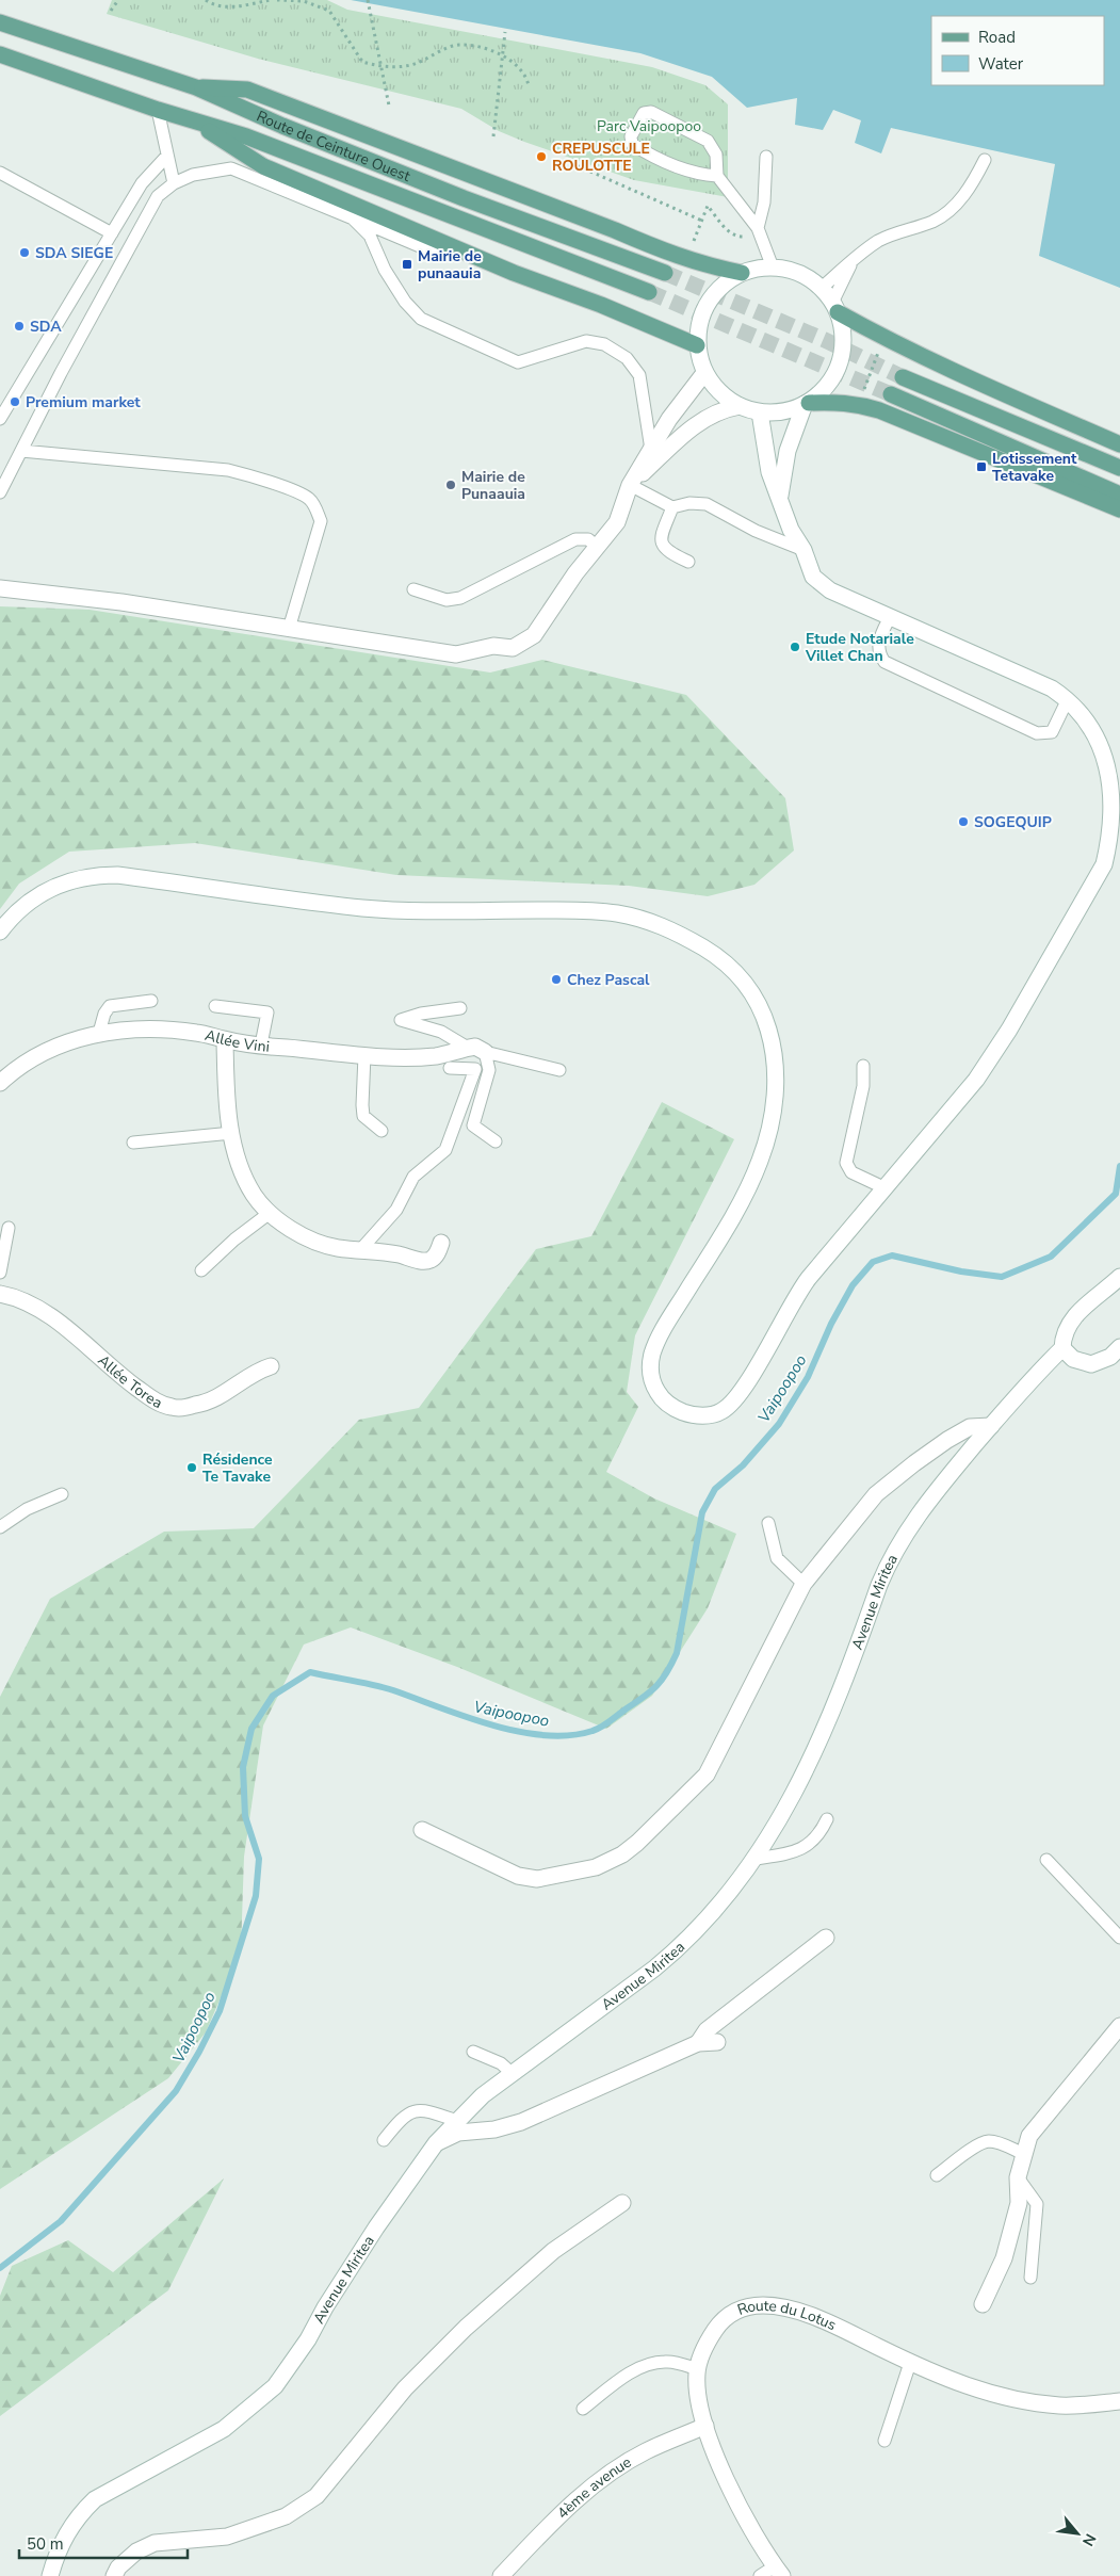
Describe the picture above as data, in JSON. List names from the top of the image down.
{
  "streets": {
    "main road": ["Route de Ceinture Ouest"],
    "street": [
      "Allée Vini",
      "Allée Torea",
      "Avenue Miritea",
      "Route du Lotus",
      "4ème avenue"
    ]
  },
  "crossings": [
    ["Route du Lotus", "4ème avenue"]
  ],
  "water": ["Vaipoopoo"],
  "parks": ["Parc Vaipoopoo"],
  "places": {
    "other": [
      "CREPUSCULE ROULOTTE",
      "SDA SIEGE",
      "SDA",
      "Premium market",
      "Mairie de Punaauia",
      "Etude Notariale Villet Chan",
      "SOGEQUIP",
      "Chez Pascal",
      "Résidence Te Tavake"
    ],
    "transit": ["Mairie de punaauia", "Lotissement Tetavake"]
  },
  "legend": ["Road", "Water"],
  "scale_bar": "50 m",
  "north": "bottom right"
}
